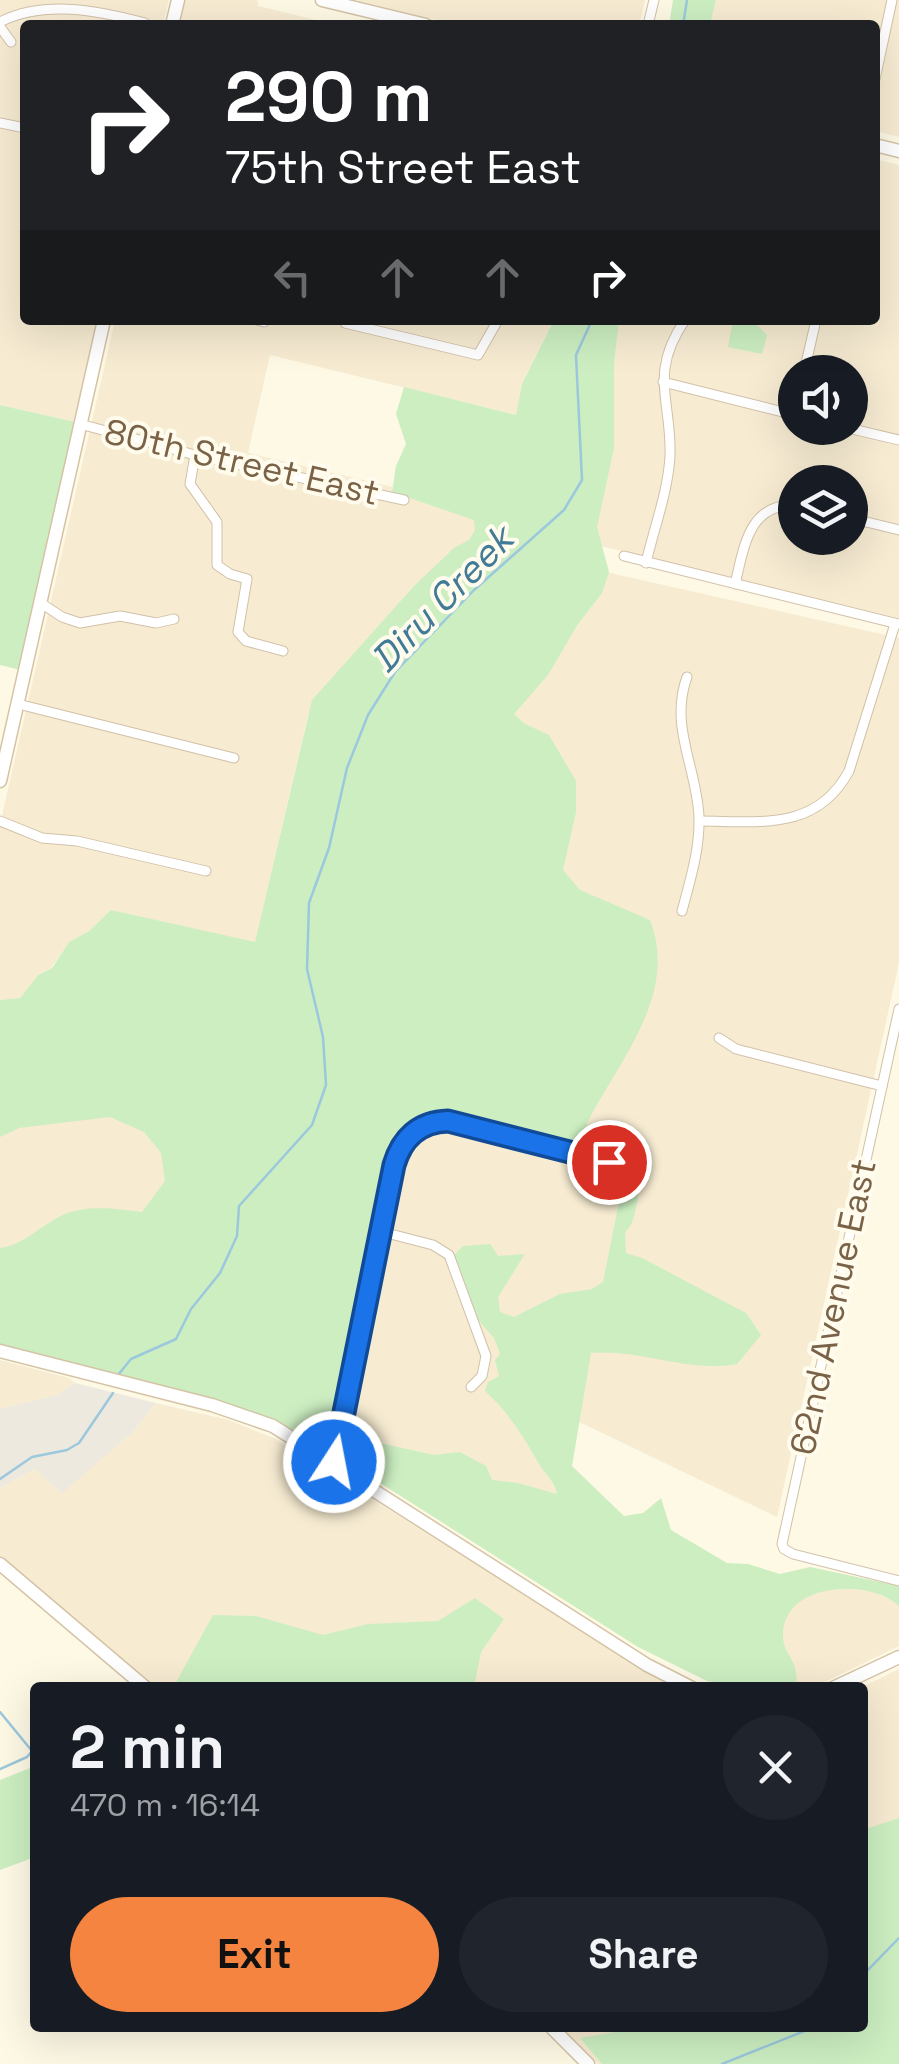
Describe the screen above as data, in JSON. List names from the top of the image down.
{
  "streets": {
    "street": ["80th Street East", "62nd Avenue East"]
  },
  "water": ["Diru Creek"],
  "page": {
    "turn": ["290 m", "75th Street East"],
    "heading": ["2 min", "470 m · 16:14"],
    "buttons": ["Exit", "Share"]
  }
}
